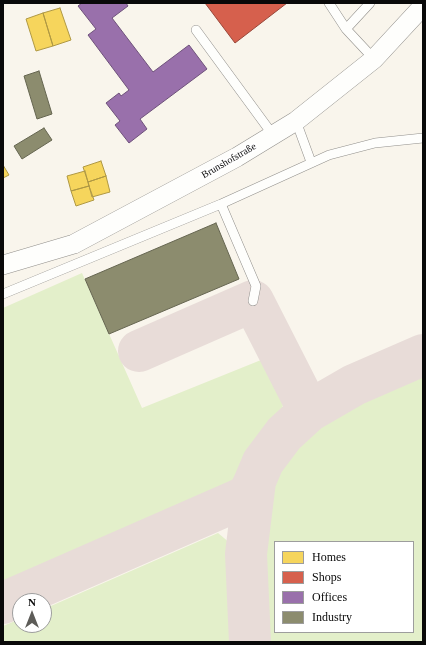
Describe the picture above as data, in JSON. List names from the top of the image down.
{
  "streets": {
    "street": ["Brunshofstraße"]
  },
  "legend": [
    "Homes",
    "Shops",
    "Offices",
    "Industry"
  ],
  "north": "top"
}
